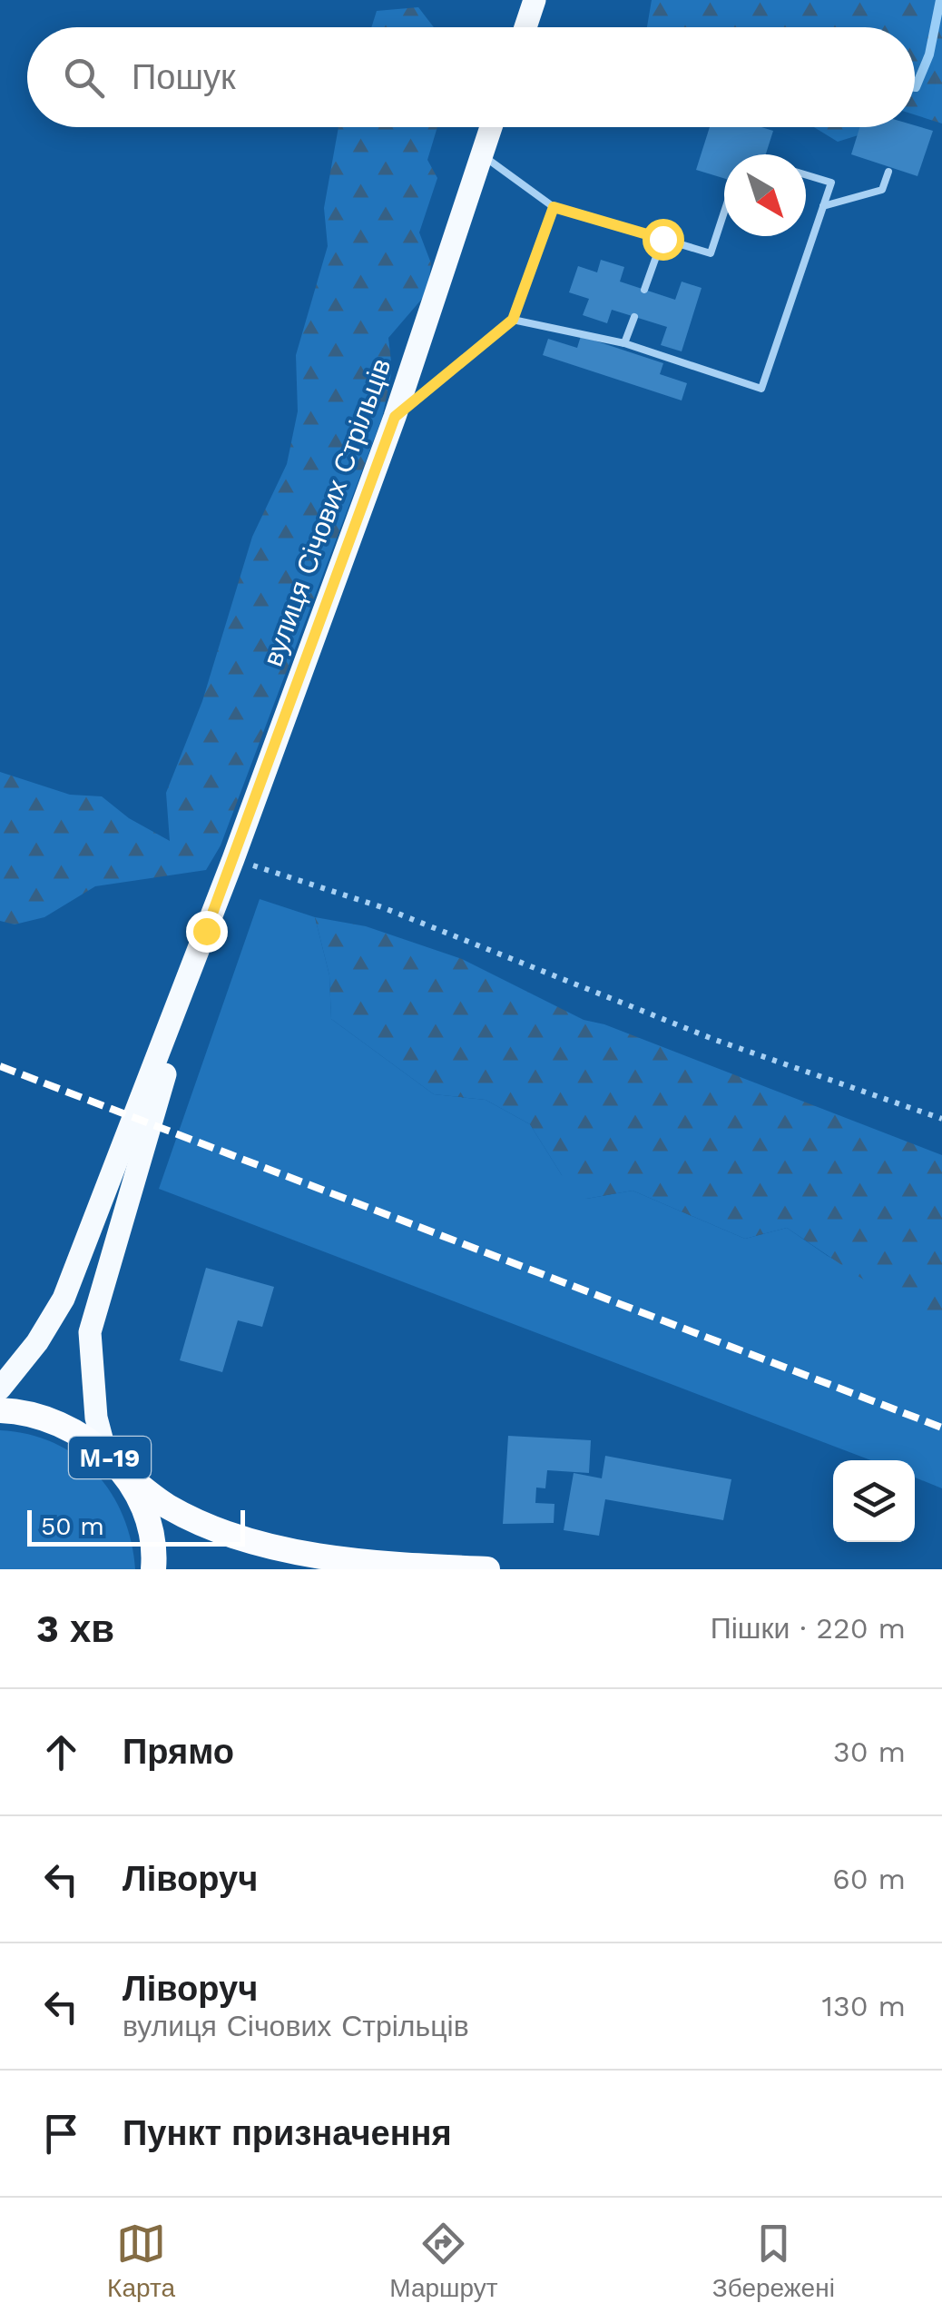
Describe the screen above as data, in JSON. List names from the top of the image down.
{
  "streets": {
    "highway": ["М-19"],
    "main road": ["вулиця Січових Стрільців"]
  },
  "scale_bar": "50 m",
  "north": "bottom right",
  "page": {
    "search": "Пошук",
    "scale": "50 m",
    "heading": ["3 хв", "Пішки · 220 m"],
    "list": [
      ["Прямо", "30 m"],
      ["Ліворуч", "60 m"],
      ["Ліворуч", "вулиця Січових Стрільців", "130 m"],
      "Пункт призначення"
    ],
    "nav": ["Карта", "Маршрут", "Збережені"]
  }
}
